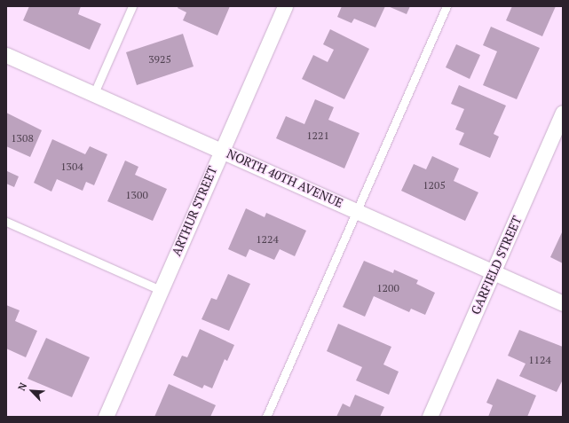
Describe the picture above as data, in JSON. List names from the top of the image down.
{
  "streets": {
    "street": ["NORTH 40TH AVENUE", "ARTHUR STREET", "GARFIELD STREET"]
  },
  "crossings": [
    ["NORTH 40TH AVENUE", "ARTHUR STREET"],
    ["NORTH 40TH AVENUE", "GARFIELD STREET"]
  ],
  "house_numbers": [
    "3925",
    "1221",
    "1308",
    "1304",
    "1205",
    "1300",
    "1224",
    "1200",
    "1124"
  ],
  "north": "top left"
}
